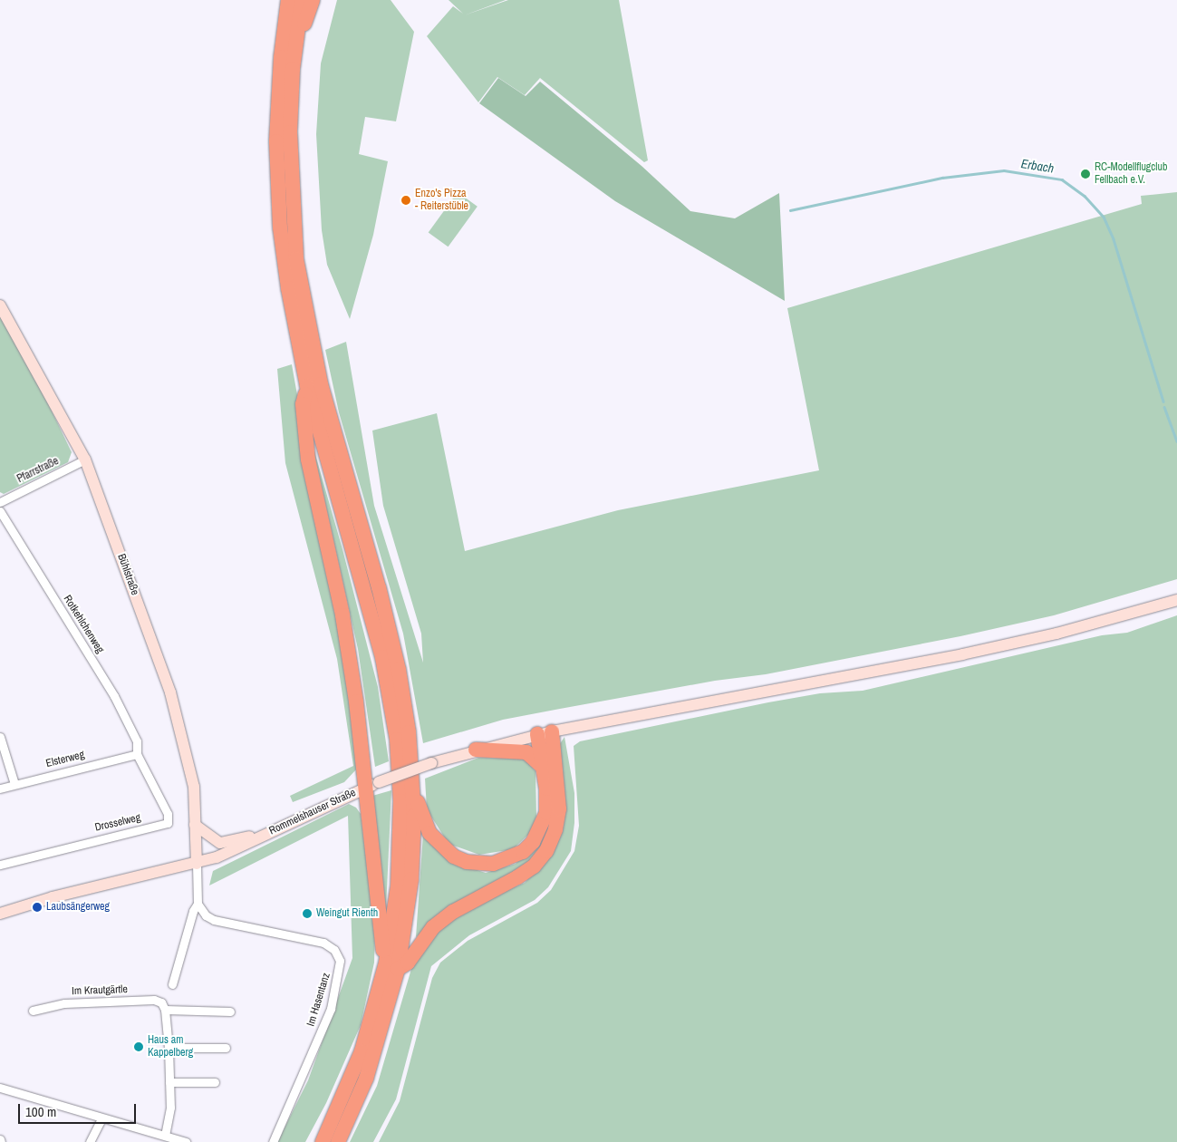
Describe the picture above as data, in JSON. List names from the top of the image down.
{
  "streets": {
    "main road": ["Bühlstraße", "Rommelshauser Straße"],
    "street": [
      "Pfarrstraße",
      "Rotkehlchenweg",
      "Elsterweg",
      "Drosselweg",
      "Im Krautgärtle",
      "Im Hasentanz"
    ]
  },
  "crossings": [
    ["Pfarrstraße", "Bühlstraße"],
    ["Bühlstraße", "Rommelshauser Straße"],
    ["Rotkehlchenweg", "Elsterweg"],
    ["Rotkehlchenweg", "Drosselweg"],
    ["Elsterweg", "Drosselweg"]
  ],
  "water": ["Erbach"],
  "places": [
    "RC-Modellflugclub Fellbach e.V.",
    "Enzo's Pizza - Reiterstüble",
    "Laubsängerweg",
    "Weingut Rienth",
    "Haus am Kappelberg"
  ],
  "scale_bar": "100 m"
}
